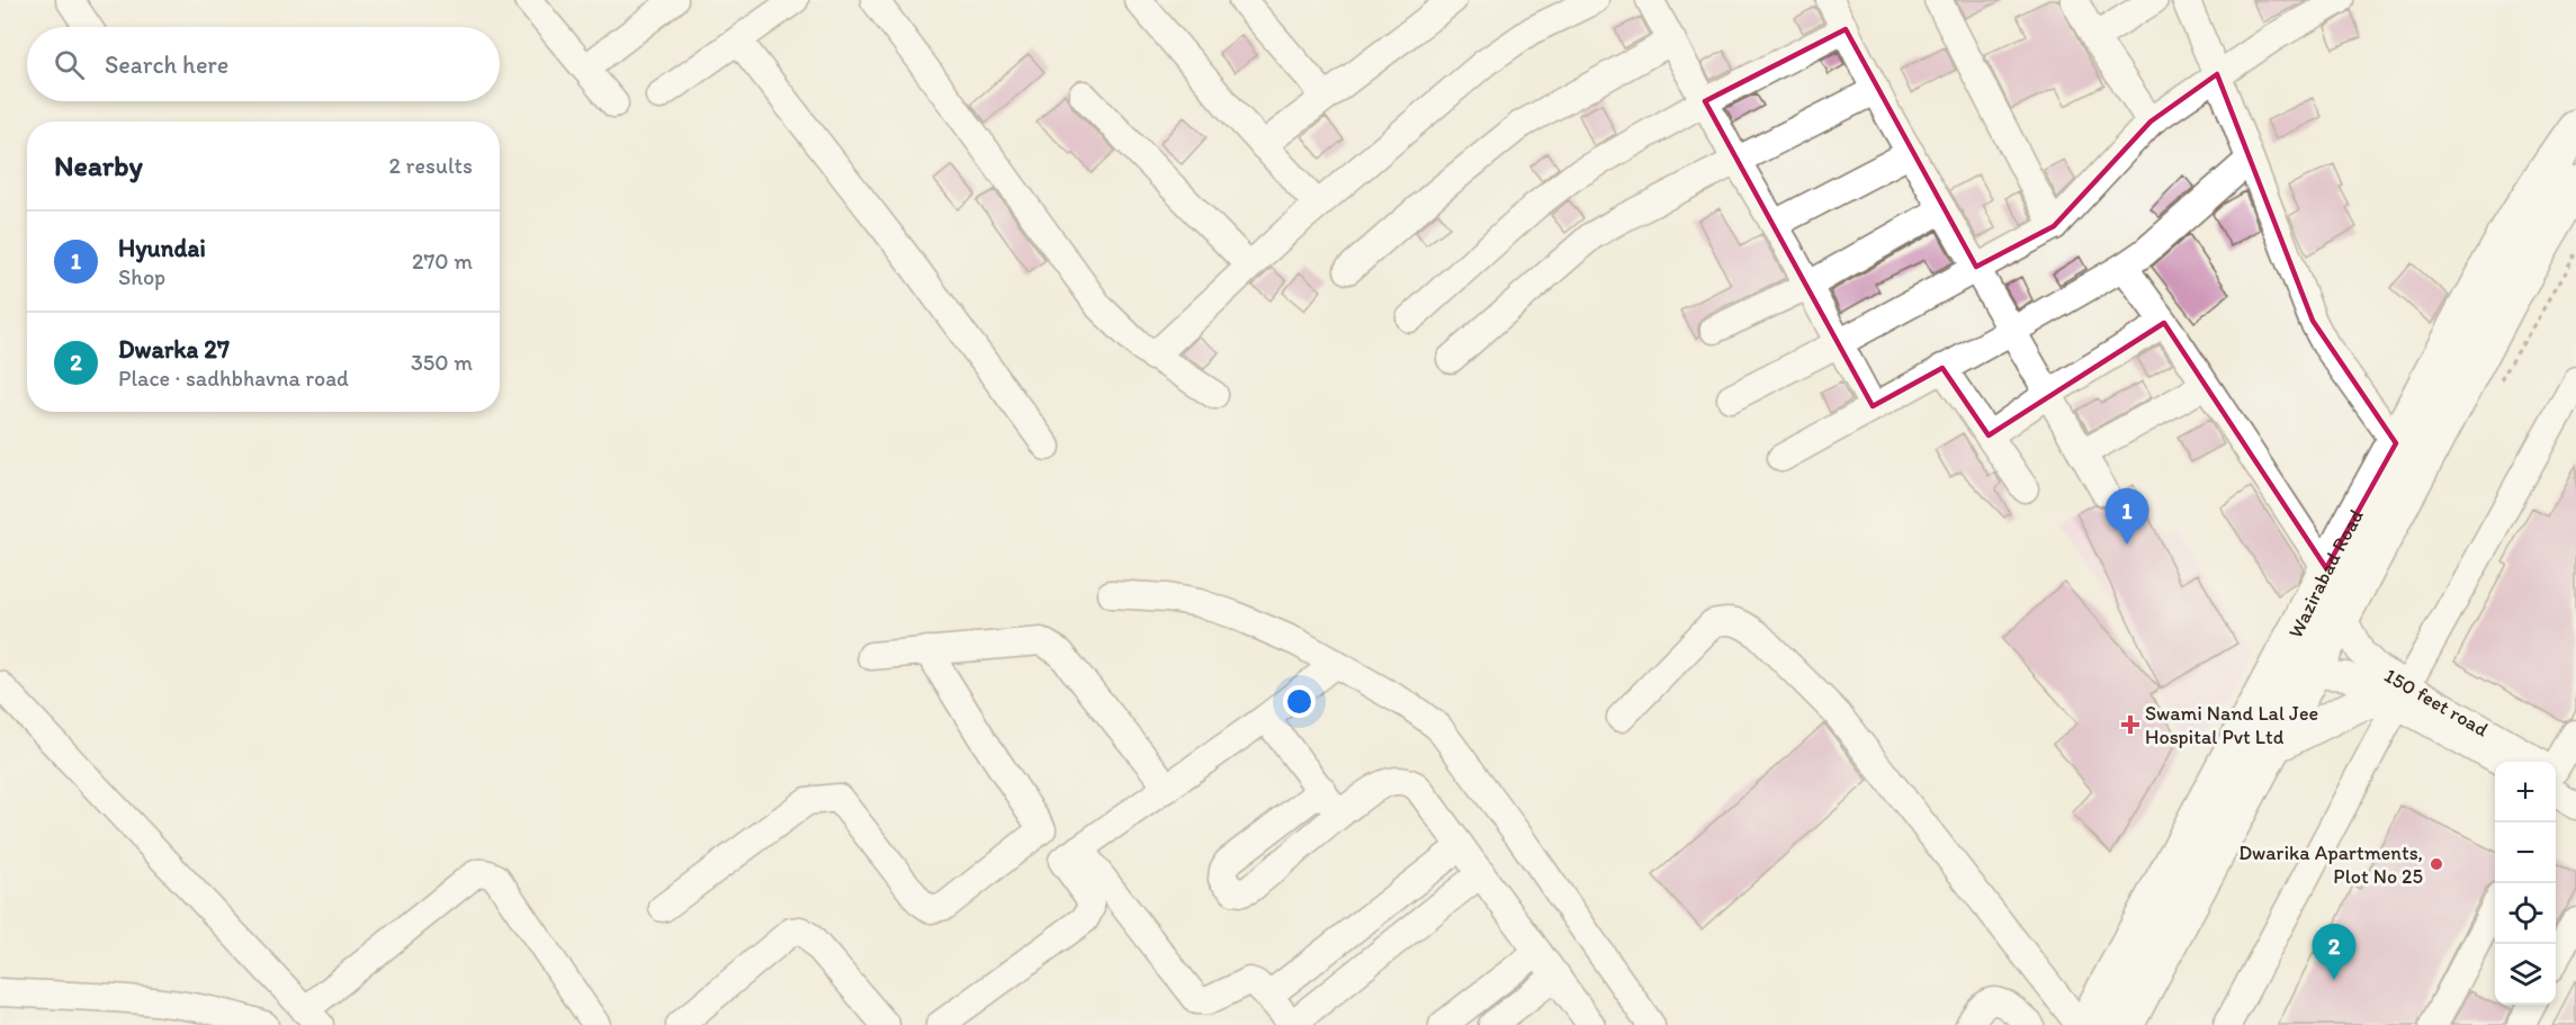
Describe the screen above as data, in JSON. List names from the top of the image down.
{
  "streets": {
    "highway": ["Wazirabad Road"],
    "street": ["150 feet road"]
  },
  "crossings": [
    ["Wazirabad Road", "150 feet road"]
  ],
  "places": {
    "health": ["Swami Nand Lal Jee Hospital Pvt Ltd"],
    "other": ["Dwarika Apartments, Plot No 25"]
  },
  "page": {
    "search": "Search here",
    "heading": ["Nearby", "2 results"],
    "list": [
      {
        "mark": "1",
        "name": "Hyundai",
        "note": "Shop",
        "value": "270 m"
      },
      {
        "mark": "2",
        "name": "Dwarka 27",
        "note": "Place · sadhbhavna road",
        "value": "350 m"
      }
    ],
    "pins": ["1", "2"],
    "map_buttons": ["+", "−"]
  }
}
